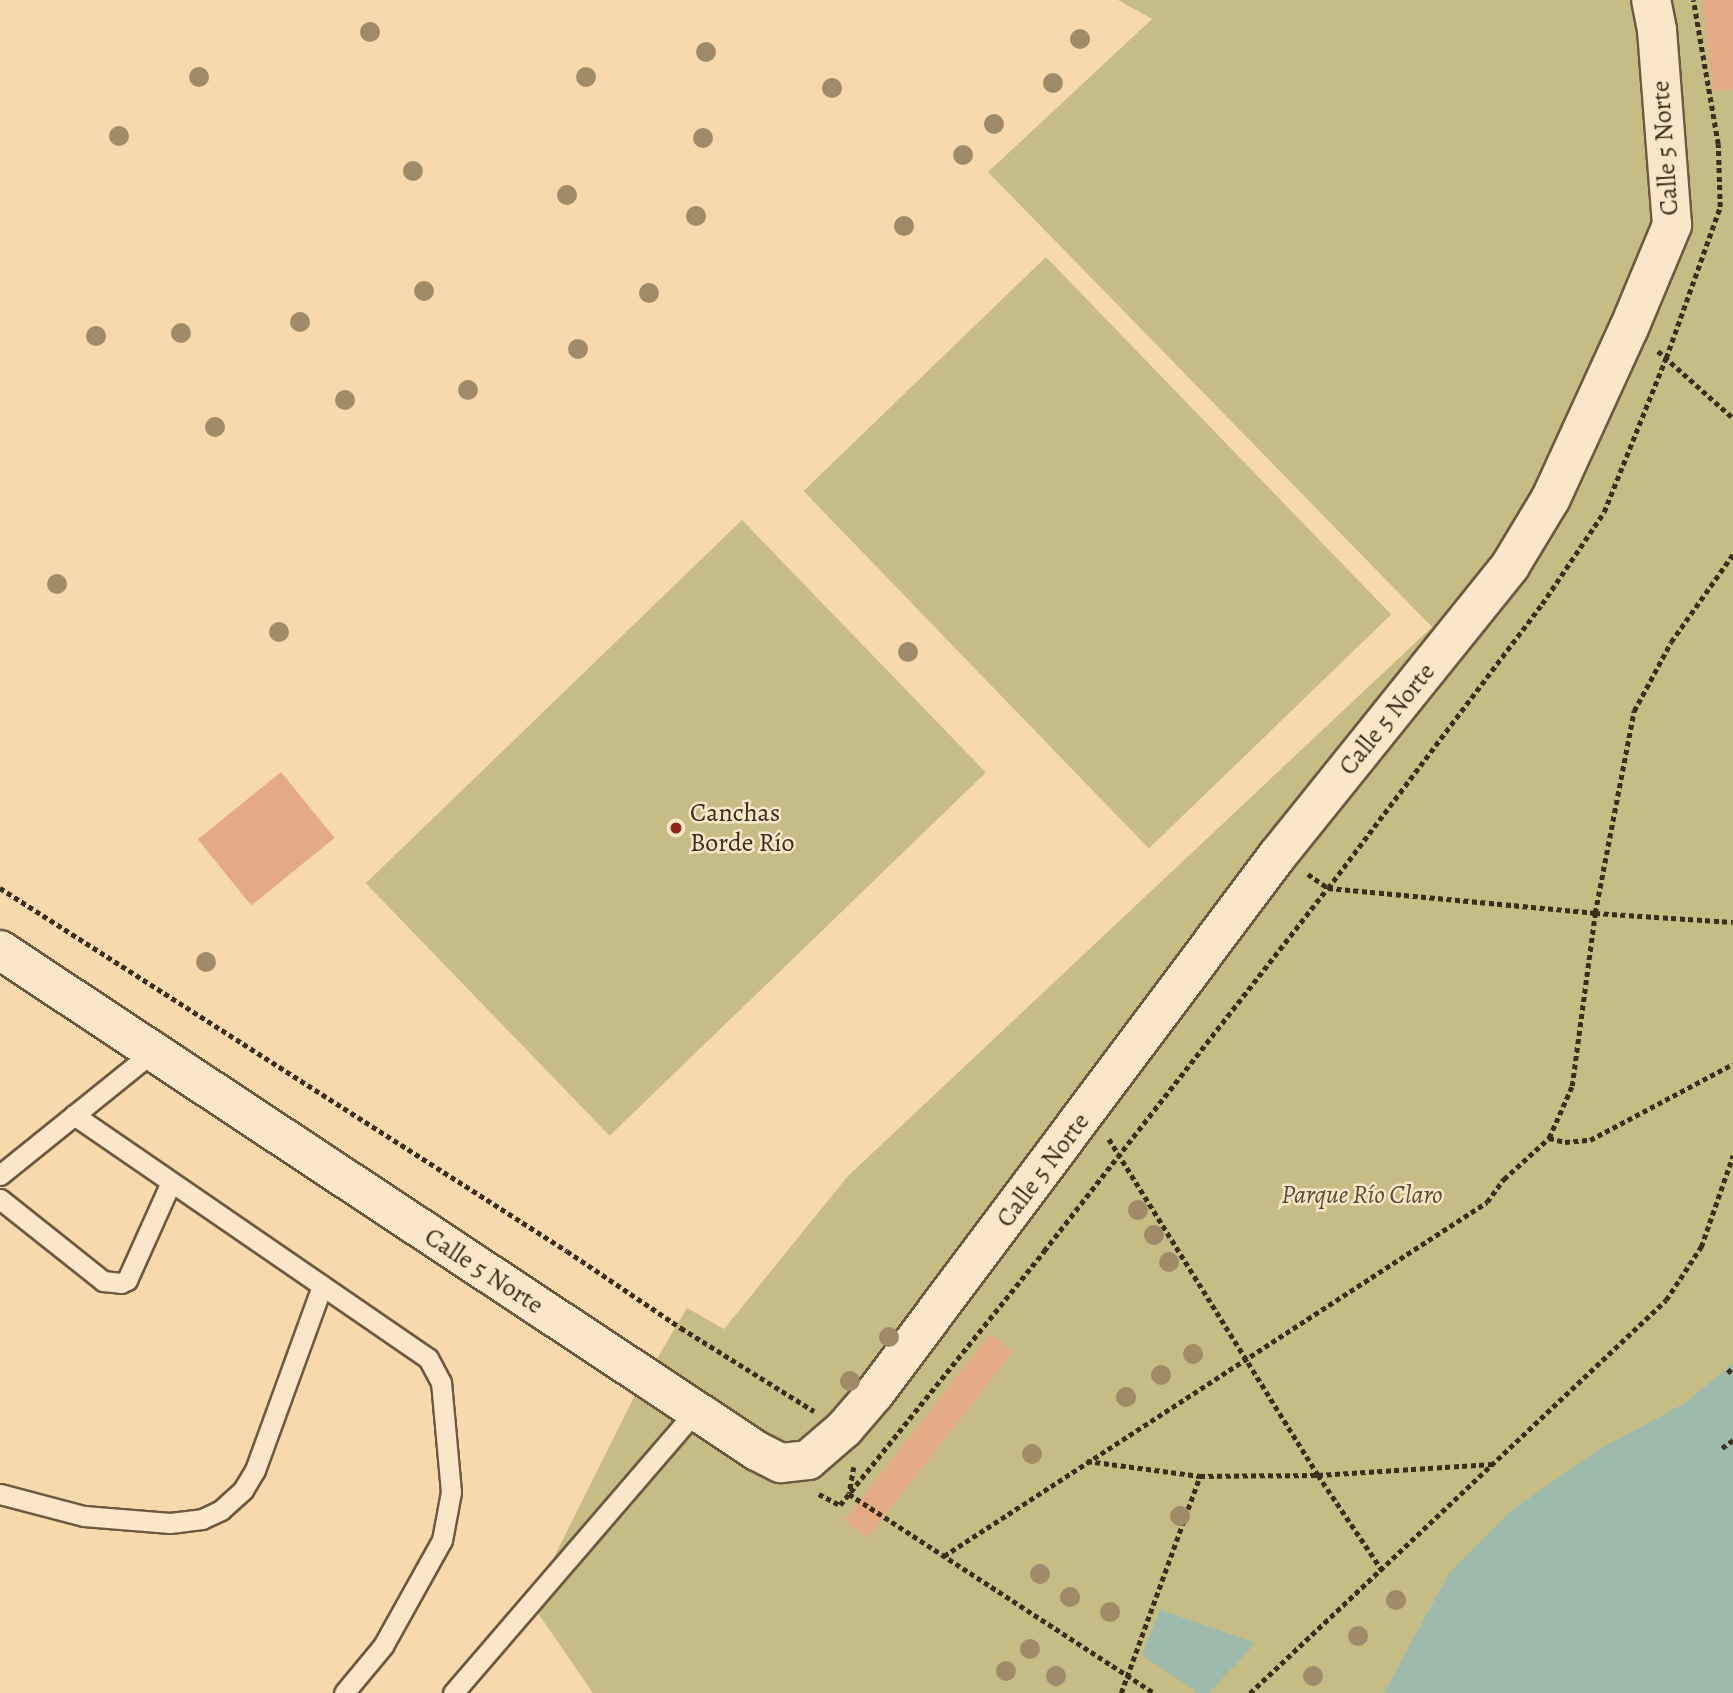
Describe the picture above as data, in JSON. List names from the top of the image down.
{
  "streets": {
    "street": ["Calle 5 Norte"]
  },
  "parks": ["Parque Río Claro"],
  "places": ["Canchas Borde Río"]
}
